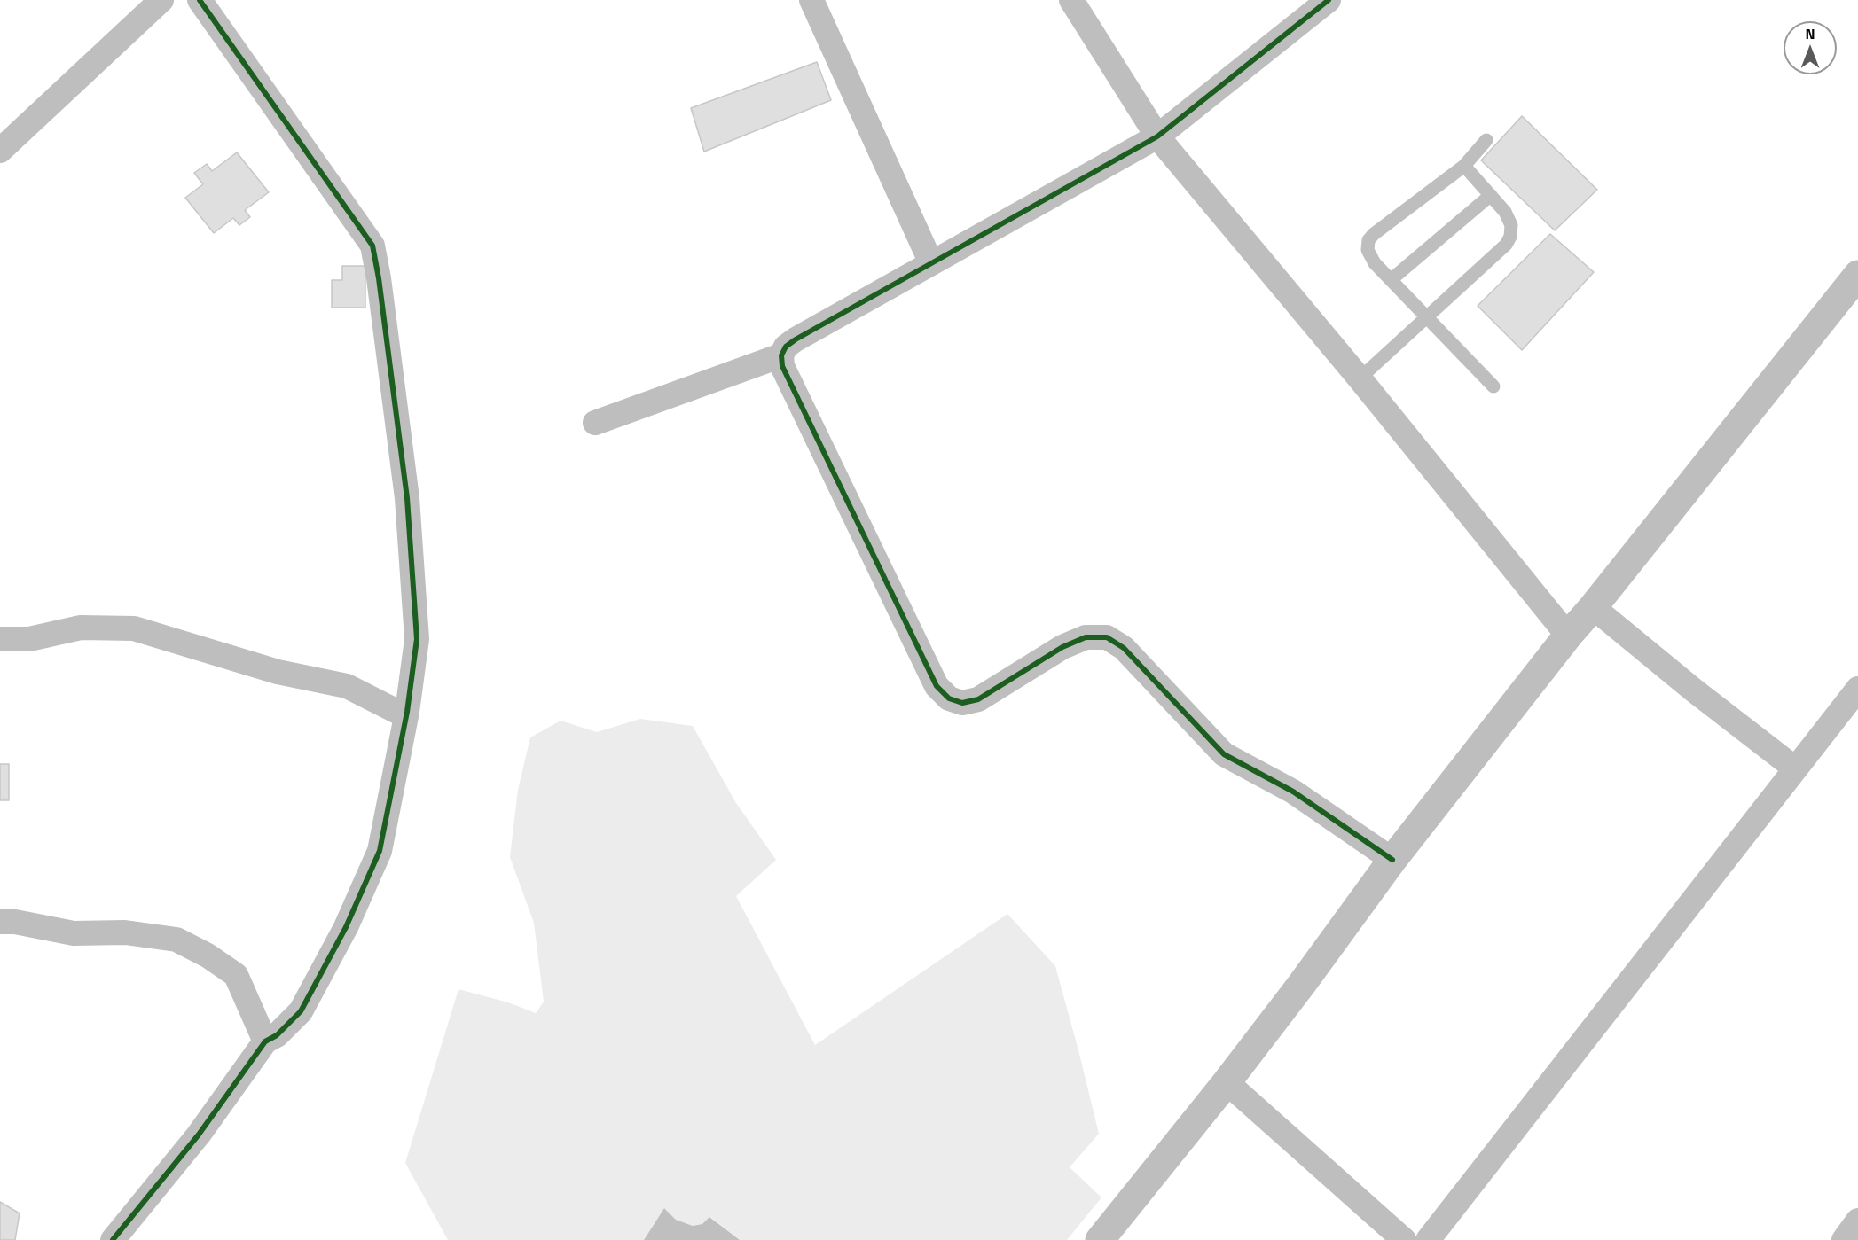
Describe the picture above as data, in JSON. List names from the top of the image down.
{
  "north": "top"
}
